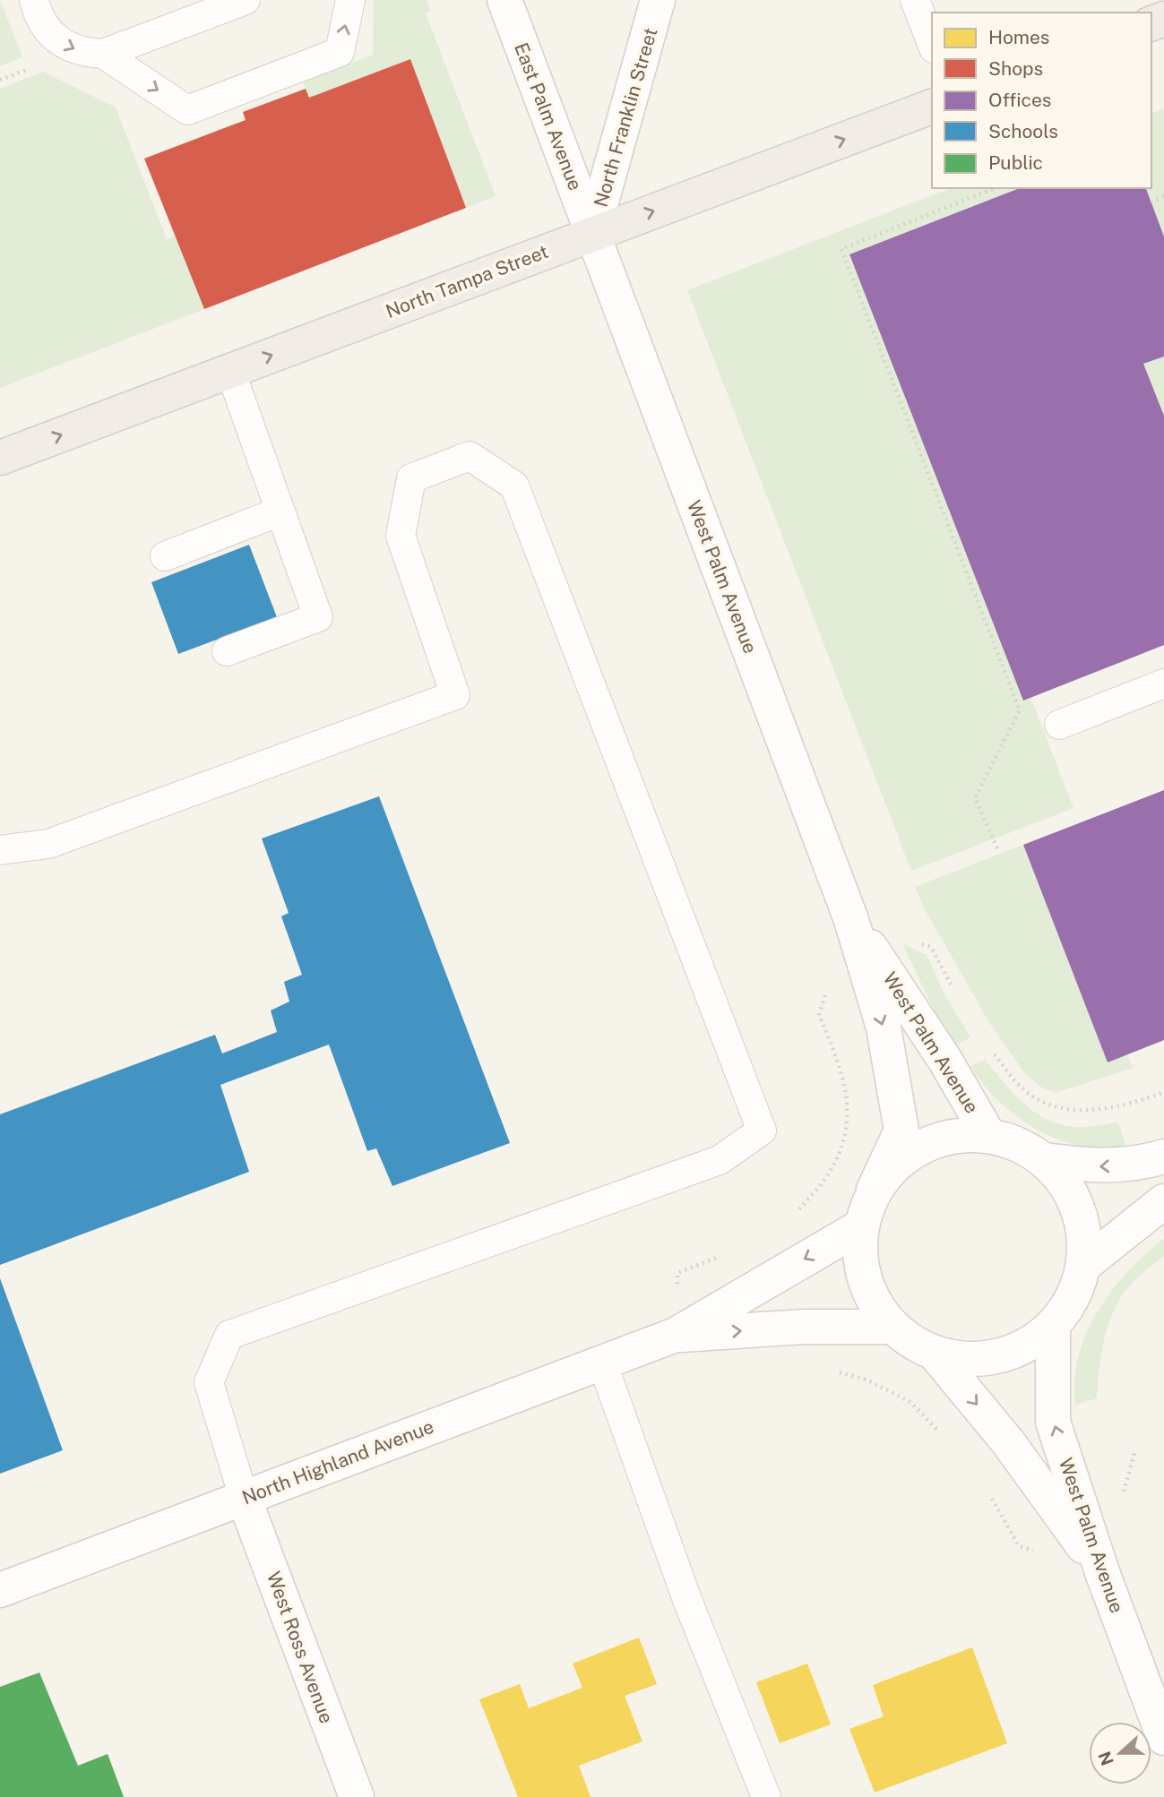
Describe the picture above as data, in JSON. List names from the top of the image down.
{
  "streets": {
    "main road": ["North Tampa Street"],
    "street": [
      "East Palm Avenue",
      "North Franklin Street",
      "West Palm Avenue",
      "North Highland Avenue",
      "West Ross Avenue"
    ]
  },
  "crossings": [
    ["East Palm Avenue", "North Franklin Street"],
    ["East Palm Avenue", "North Tampa Street"],
    ["East Palm Avenue", "West Palm Avenue"],
    ["North Franklin Street", "North Tampa Street"],
    ["North Franklin Street", "West Palm Avenue"],
    ["North Tampa Street", "West Palm Avenue"],
    ["West Palm Avenue", "North Highland Avenue"],
    ["North Highland Avenue", "West Ross Avenue"]
  ],
  "one_way": ["North Tampa Street"],
  "legend": [
    "Homes",
    "Shops",
    "Offices",
    "Schools",
    "Public"
  ],
  "north": "left"
}
